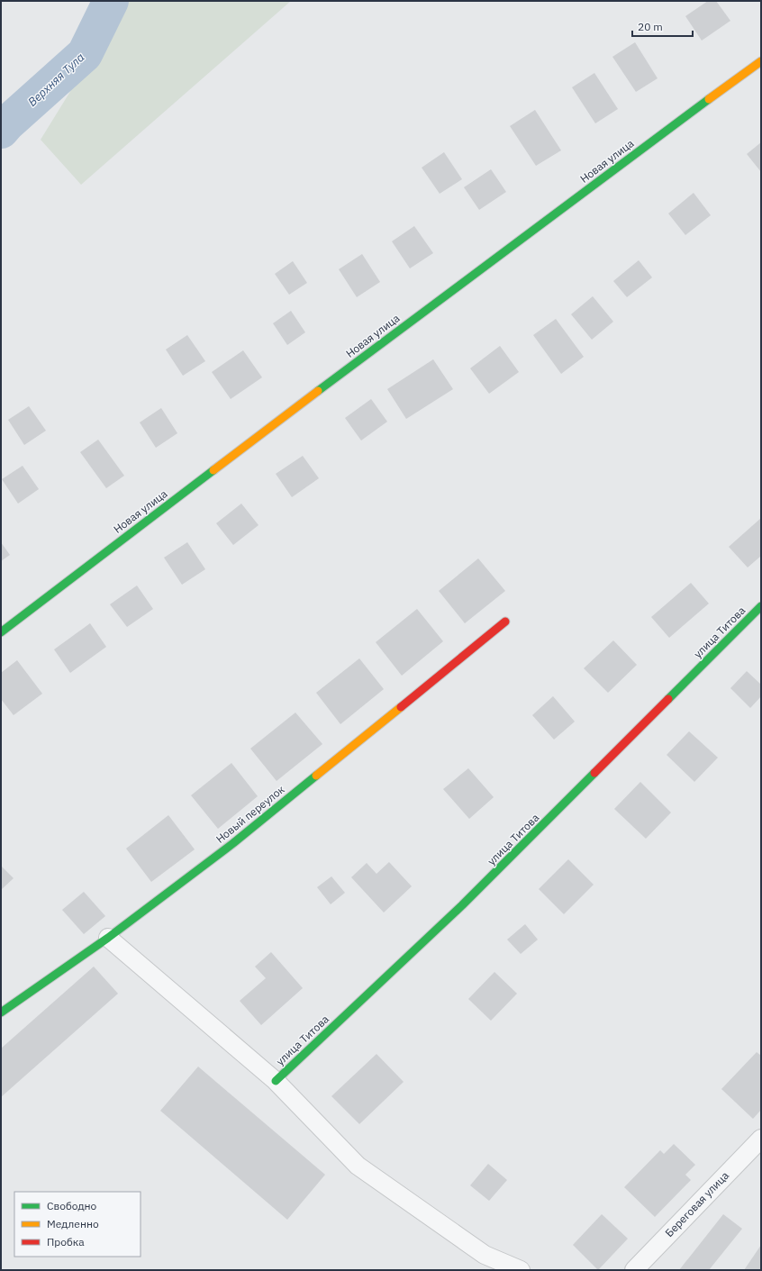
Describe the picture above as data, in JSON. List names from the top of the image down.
{
  "streets": {
    "street": [
      "Новая улица",
      "улица Титова",
      "Новый переулок",
      "Береговая улица"
    ]
  },
  "water": ["Верхняя Тула"],
  "legend": ["Свободно", "Медленно", "Пробка"],
  "scale_bar": "20 m"
}
